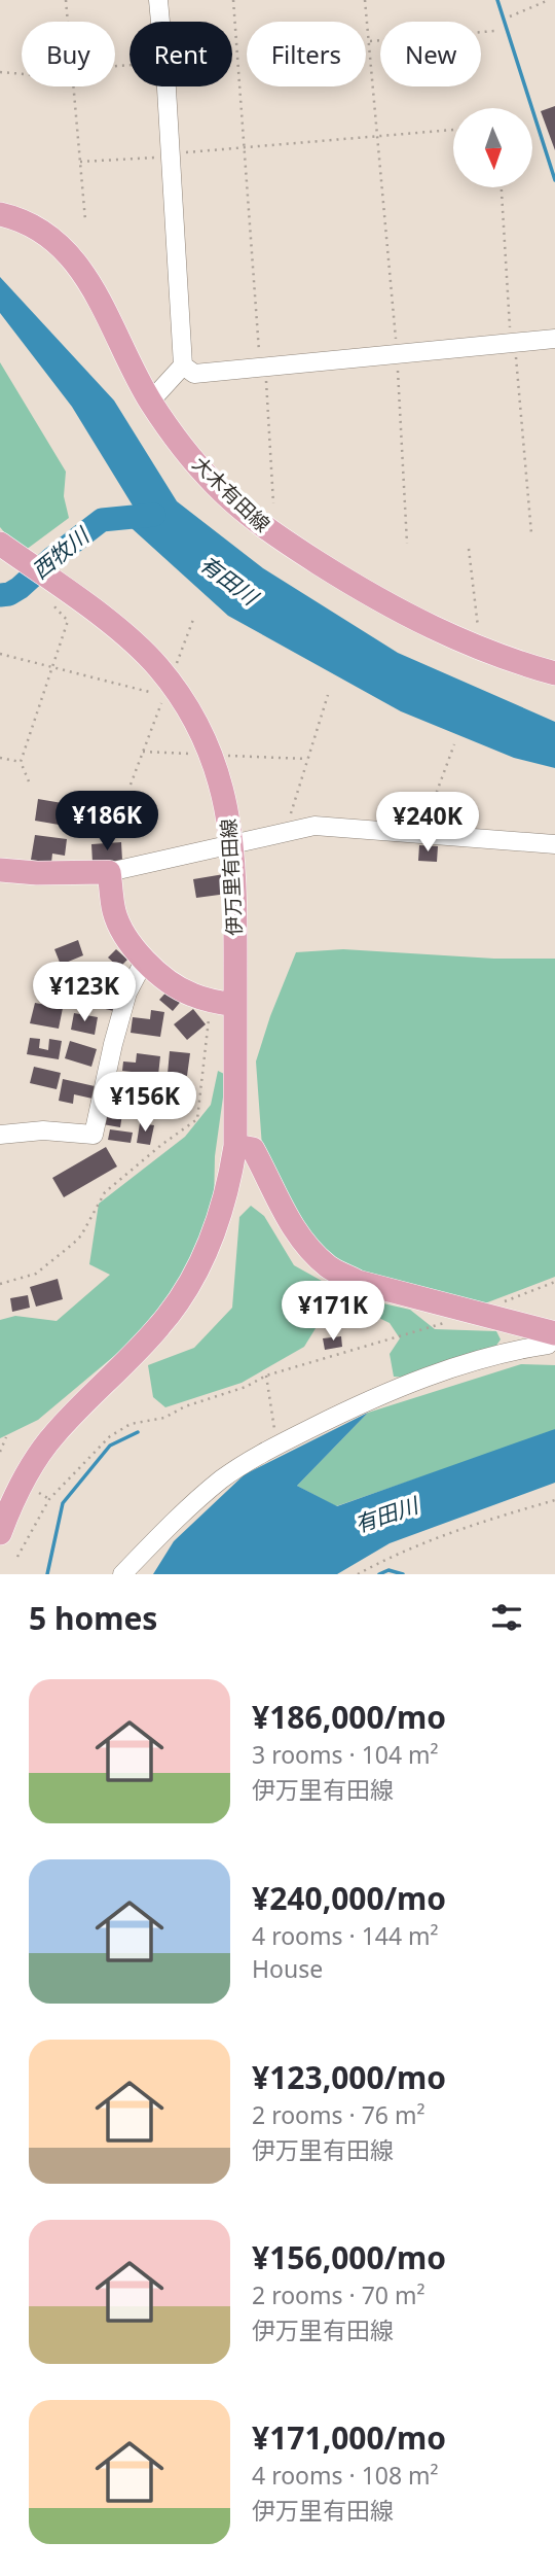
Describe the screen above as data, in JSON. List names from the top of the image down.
{
  "streets": {
    "main road": ["大木有田線", "伊万里有田線"]
  },
  "water": ["西牧川", "有田川"],
  "north": "bottom",
  "page": {
    "chip": [
      "Buy",
      "Rent",
      "Filters",
      "New"
    ],
    "price": [
      "¥186K",
      "¥240K",
      "¥123K",
      "¥156K",
      "¥171K"
    ],
    "heading": "5 homes",
    "list": [
      {
        "name": "¥186,000/mo",
        "note": "3 rooms · 104 m² · 伊万里有田線"
      },
      {
        "name": "¥240,000/mo",
        "note": "4 rooms · 144 m² · House"
      },
      {
        "name": "¥123,000/mo",
        "note": "2 rooms · 76 m² · 伊万里有田線"
      },
      {
        "name": "¥156,000/mo",
        "note": "2 rooms · 70 m² · 伊万里有田線"
      },
      {
        "name": "¥171,000/mo",
        "note": "4 rooms · 108 m² · 伊万里有田線"
      }
    ]
  }
}
